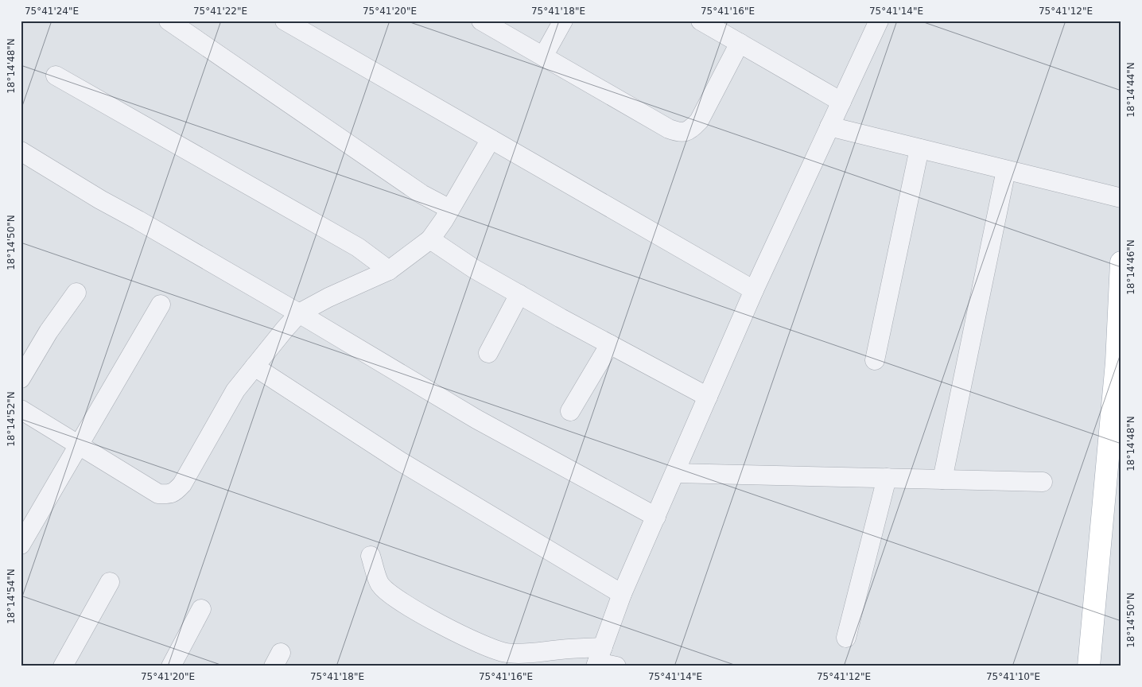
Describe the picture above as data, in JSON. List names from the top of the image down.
{
  "coordinates": [
    "75°41'24\"E",
    "75°41'22\"E",
    "75°41'20\"E",
    "75°41'18\"E",
    "75°41'16\"E",
    "75°41'14\"E",
    "75°41'12\"E",
    "18°14'48\"N",
    "18°14'44\"N",
    "18°14'50\"N",
    "18°14'46\"N",
    "18°14'52\"N",
    "18°14'54\"N",
    "75°41'10\"E"
  ]
}
